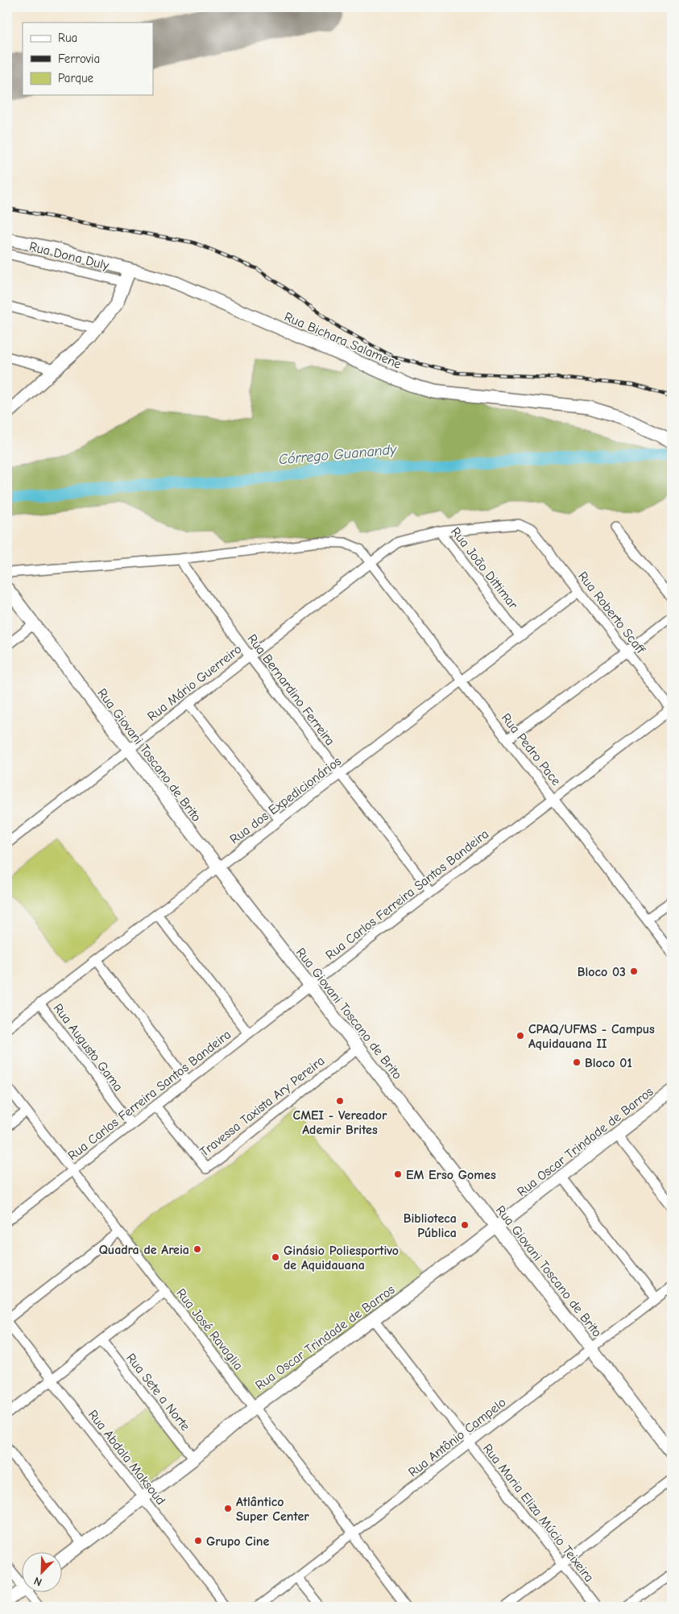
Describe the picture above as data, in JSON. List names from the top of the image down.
{
  "streets": {
    "main road": ["Rua Bichara Salamene", "Rua Giovani Toscano de Brito", "Rua Oscar Trindade de Barros"],
    "street": [
      "Rua Dona Duly",
      "Rua João Dittimar",
      "Rua Roberto Scaff",
      "Rua Mário Guerreiro",
      "Rua Bernardino Ferreira",
      "Rua Pedro Pace",
      "Rua dos Expedicionários",
      "Rua Carlos Ferreira Santos Bandeira",
      "Rua Augusto Gama",
      "Travessa Taxista Ary Pereira",
      "Rua José Ravaglia",
      "Rua Sete a Norte",
      "Rua Antônio Campelo",
      "Rua Abdala Maksoud",
      "Rua Maria Eliza Múcio Teixeira"
    ]
  },
  "crossings": [
    ["Rua João Dittimar", "Rua Roberto Scaff"],
    ["Rua João Dittimar", "Rua Mário Guerreiro"],
    ["Rua João Dittimar", "Rua dos Expedicionários"],
    ["Rua Roberto Scaff", "Rua dos Expedicionários"],
    ["Rua Roberto Scaff", "Rua Carlos Ferreira Santos Bandeira"],
    ["Rua Mário Guerreiro", "Rua Bernardino Ferreira"],
    ["Rua Mário Guerreiro", "Rua Pedro Pace"],
    ["Rua Mário Guerreiro", "Rua Giovani Toscano de Brito"],
    ["Rua Bernardino Ferreira", "Rua Pedro Pace"],
    ["Rua Bernardino Ferreira", "Rua dos Expedicionários"],
    ["Rua Bernardino Ferreira", "Rua Carlos Ferreira Santos Bandeira"],
    ["Rua Pedro Pace", "Rua dos Expedicionários"],
    ["Rua Pedro Pace", "Rua Carlos Ferreira Santos Bandeira"],
    ["Rua Giovani Toscano de Brito", "Rua dos Expedicionários"],
    ["Rua Giovani Toscano de Brito", "Rua Carlos Ferreira Santos Bandeira"],
    ["Rua Giovani Toscano de Brito", "Travessa Taxista Ary Pereira"],
    ["Rua Giovani Toscano de Brito", "Rua Oscar Trindade de Barros"],
    ["Rua Giovani Toscano de Brito", "Rua Antônio Campelo"],
    ["Rua dos Expedicionários", "Rua Augusto Gama"],
    ["Rua Carlos Ferreira Santos Bandeira", "Rua Augusto Gama"],
    ["Rua Carlos Ferreira Santos Bandeira", "Travessa Taxista Ary Pereira"],
    ["Rua Carlos Ferreira Santos Bandeira", "Rua José Ravaglia"],
    ["Rua Oscar Trindade de Barros", "Rua José Ravaglia"],
    ["Rua Oscar Trindade de Barros", "Rua Sete a Norte"],
    ["Rua Oscar Trindade de Barros", "Rua Abdala Maksoud"],
    ["Rua Oscar Trindade de Barros", "Rua Maria Eliza Múcio Teixeira"],
    ["Rua José Ravaglia", "Rua Antônio Campelo"],
    ["Rua Antônio Campelo", "Rua Maria Eliza Múcio Teixeira"]
  ],
  "water": ["Córrego Guanandy"],
  "places": [
    "Bloco 03",
    "CPAQ/UFMS - Campus Aquidauana II",
    "Bloco 01",
    "CMEI - Vereador Ademir Brites",
    "EM Erso Gomes",
    "Biblioteca Pública",
    "Quadra de Areia",
    "Ginásio Poliesportivo de Aquidauana",
    "Atlântico Super Center",
    "Grupo Cine"
  ],
  "legend": ["Rua", "Ferrovia", "Parque"],
  "north": "bottom left"
}
